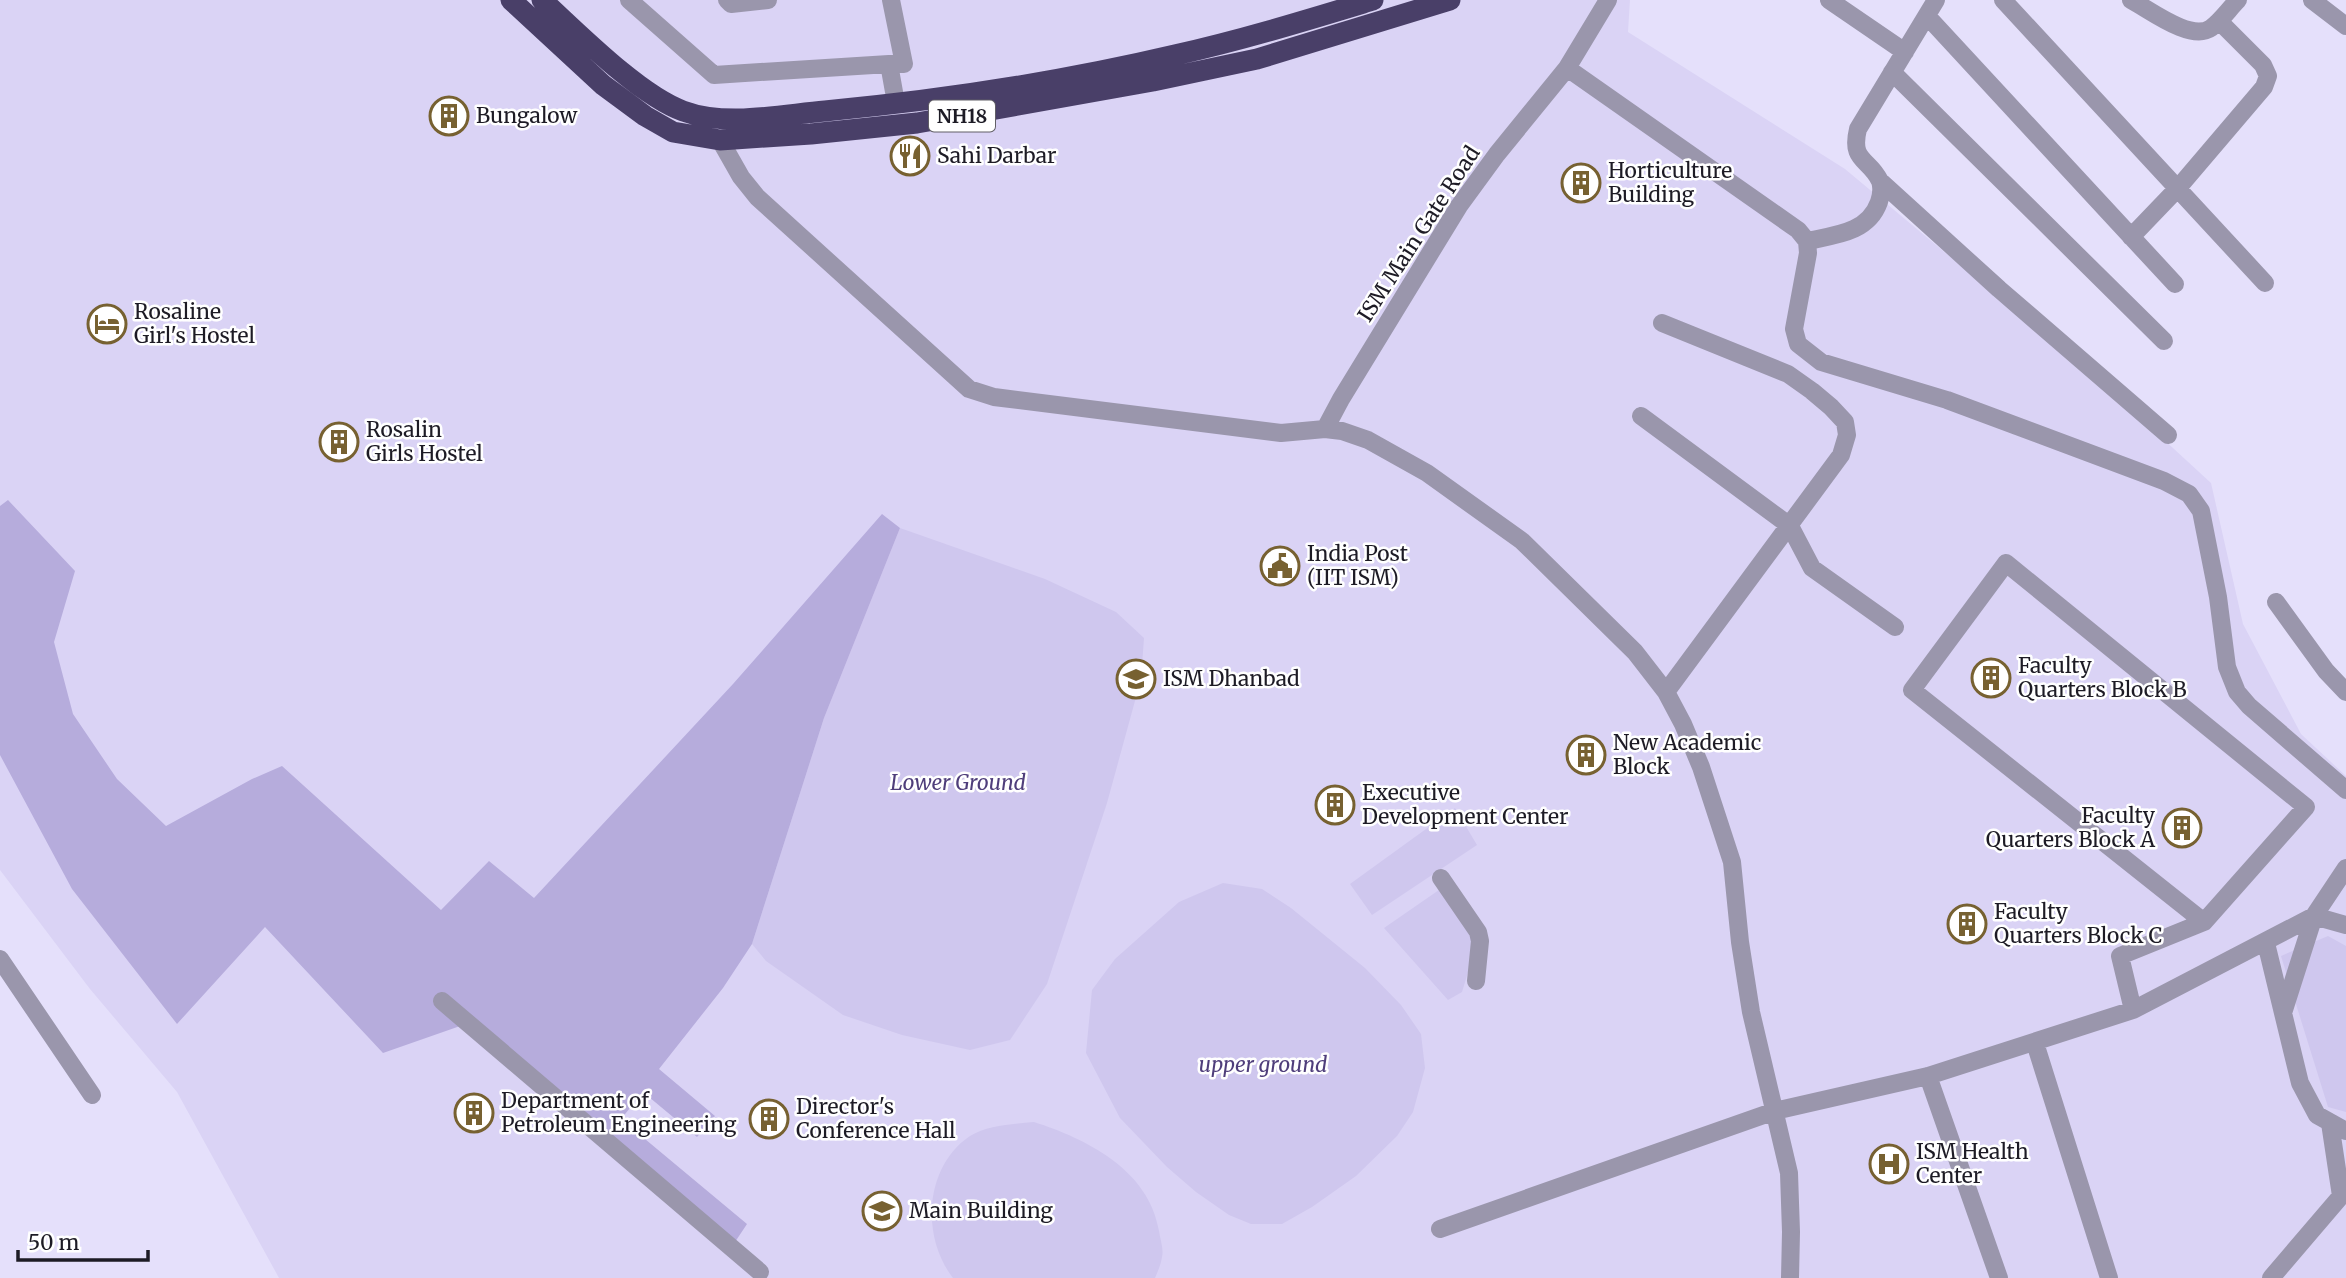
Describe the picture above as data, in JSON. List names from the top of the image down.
{
  "streets": {
    "highway": ["NH18"],
    "street": ["ISM Main Gate Road"]
  },
  "parks": ["Lower Ground", "upper ground"],
  "places": {
    "building": [
      "Bungalow",
      "Horticulture Building",
      "Rosalin Girls Hostel",
      "Faculty Quarters Block B",
      "New Academic Block",
      "Executive Development Center",
      "Faculty Quarters Block A",
      "Faculty Quarters Block C",
      "Department of Petroleum Engineering",
      "Director's Conference Hall"
    ],
    "restaurant": ["Sahi Darbar"],
    "hotel": ["Rosaline Girl's Hostel"],
    "public building": ["India Post (IIT ISM)"],
    "school or university": ["ISM Dhanbad", "Main Building"],
    "hospital": ["ISM Health Center"]
  },
  "scale_bar": "50 m"
}
